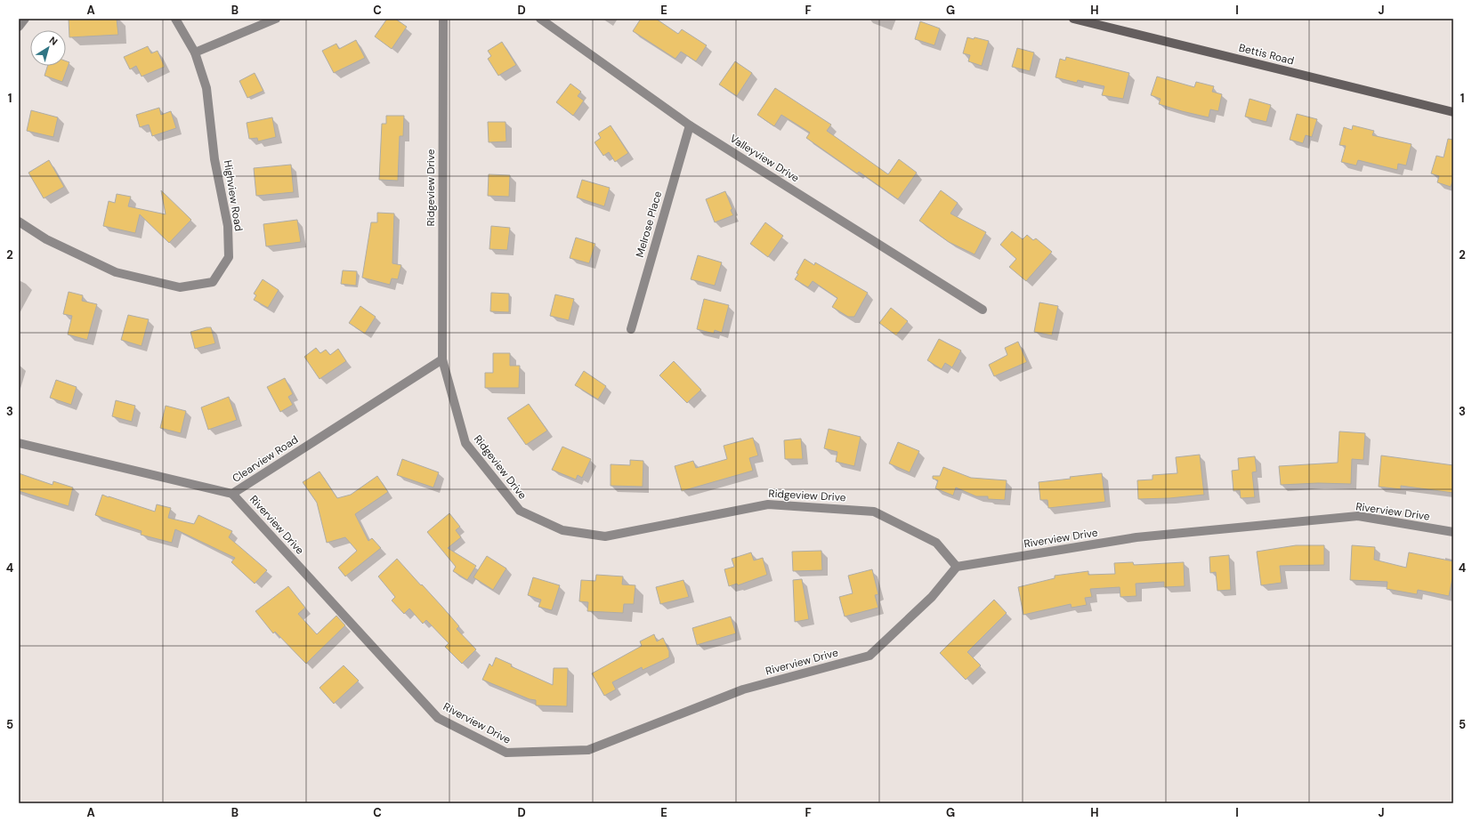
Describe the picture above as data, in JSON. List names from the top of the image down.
{
  "streets": {
    "street": [
      "Bettis Road",
      "Valleyview Drive",
      "Ridgeview Drive",
      "Highview Road",
      "Melrose Place",
      "Clearview Road",
      "Riverview Drive"
    ]
  },
  "crossings": [
    ["Valleyview Drive", "Melrose Place"],
    ["Ridgeview Drive", "Clearview Road"],
    ["Ridgeview Drive", "Riverview Drive"],
    ["Clearview Road", "Riverview Drive"]
  ],
  "north": "top right",
  "grid": {
    "columns": [
      "A",
      "B",
      "C",
      "D",
      "E",
      "F",
      "G",
      "H",
      "I",
      "J"
    ],
    "rows": [
      "1",
      "2",
      "3",
      "4",
      "5"
    ]
  }
}
